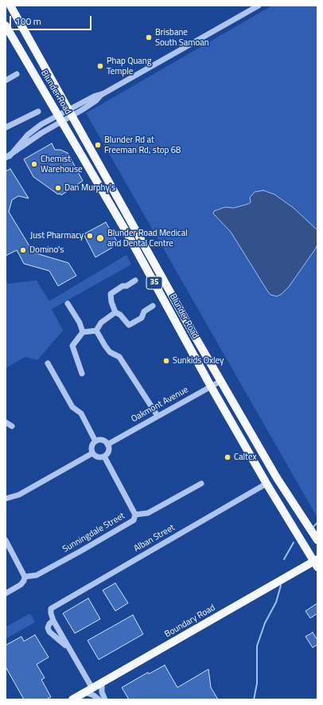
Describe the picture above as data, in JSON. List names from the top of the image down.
{
  "streets": {
    "main road": ["Blunder Road", "35", "Boundary Road"],
    "street": ["Oakmont Avenue", "Sunningdale Street", "Alban Street"]
  },
  "crossings": [
    ["Blunder Road", "Oakmont Avenue"],
    ["Blunder Road", "Alban Street"],
    ["Blunder Road", "Boundary Road"]
  ],
  "places": [
    "Brisbane South Samoan",
    "Phap Quang Temple",
    "Blunder Rd at Freeman Rd, stop 68",
    "Chemist Warehouse",
    "Dan Murphy's",
    "Just Pharmacy",
    "Blunder Road Medical and Dental Centre",
    "Domino's",
    "Sunkids Oxley",
    "Caltex"
  ],
  "scale_bar": "100 m"
}
